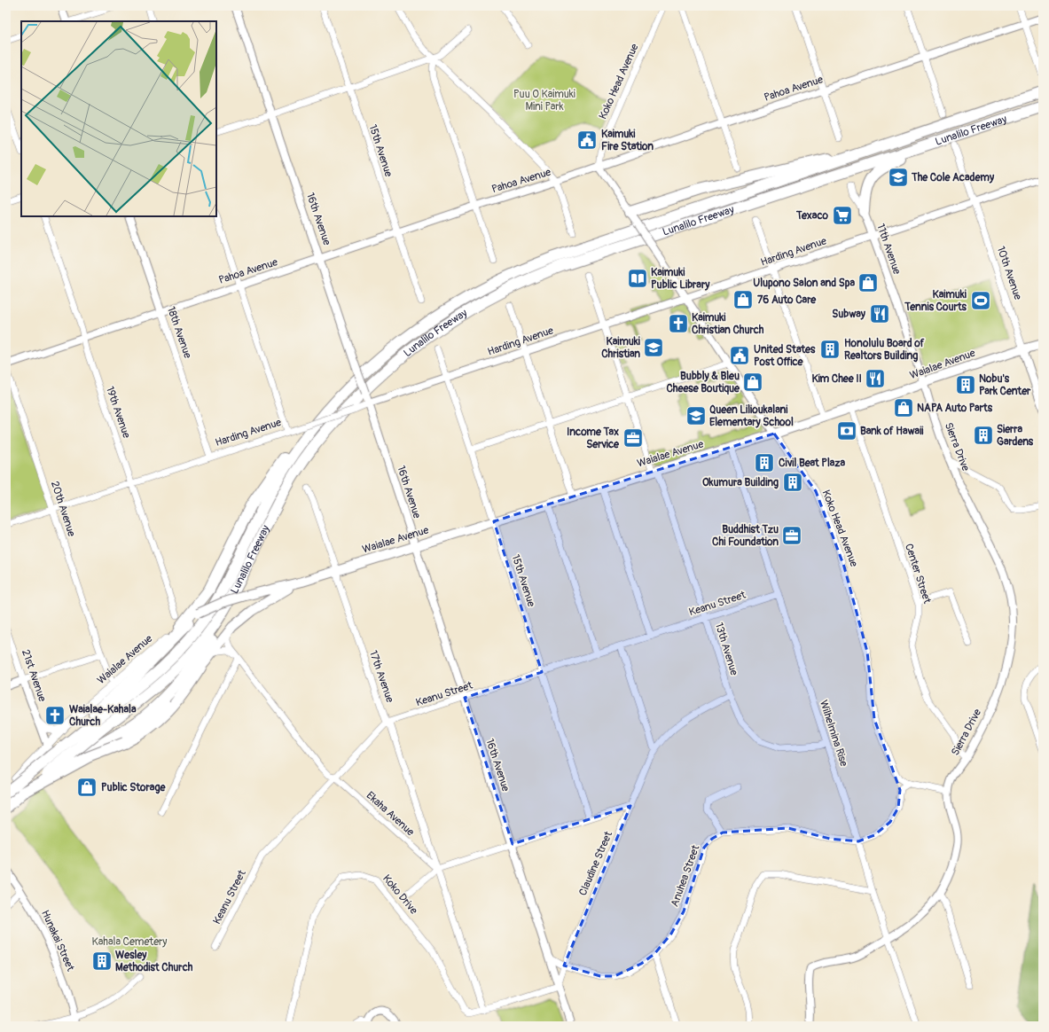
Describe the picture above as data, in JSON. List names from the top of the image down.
{
  "streets": {
    "highway": ["Lunalilo Freeway"],
    "main road": ["Waialae Avenue"],
    "street": [
      "Koko Head Avenue",
      "Pahoa Avenue",
      "15th Avenue",
      "16th Avenue",
      "11th Avenue",
      "Harding Avenue",
      "10th Avenue",
      "18th Avenue",
      "19th Avenue",
      "Sierra Drive",
      "20th Avenue",
      "Center Street",
      "Keanu Street",
      "13th Avenue",
      "21st Avenue",
      "17th Avenue",
      "Wilhelmina Rise",
      "Ekaha Avenue",
      "Claudine Street",
      "Anuhea Street",
      "Koko Drive",
      "Hunakai Street"
    ]
  },
  "crossings": [
    ["Koko Head Avenue", "Pahoa Avenue"],
    ["Koko Head Avenue", "Harding Avenue"],
    ["Koko Head Avenue", "Waialae Avenue"],
    ["Pahoa Avenue", "15th Avenue"],
    ["Pahoa Avenue", "16th Avenue"],
    ["Pahoa Avenue", "18th Avenue"],
    ["Pahoa Avenue", "19th Avenue"],
    ["15th Avenue", "Harding Avenue"],
    ["15th Avenue", "Waialae Avenue"],
    ["15th Avenue", "Keanu Street"],
    ["16th Avenue", "Harding Avenue"],
    ["16th Avenue", "Waialae Avenue"],
    ["16th Avenue", "Keanu Street"],
    ["16th Avenue", "Claudine Street"],
    ["16th Avenue", "Anuhea Street"],
    ["11th Avenue", "Harding Avenue"],
    ["11th Avenue", "Waialae Avenue"],
    ["11th Avenue", "Sierra Drive"],
    ["Harding Avenue", "10th Avenue"],
    ["Harding Avenue", "18th Avenue"],
    ["Harding Avenue", "19th Avenue"],
    ["Harding Avenue", "20th Avenue"],
    ["Harding Avenue", "13th Avenue"],
    ["10th Avenue", "Waialae Avenue"],
    ["Waialae Avenue", "Sierra Drive"],
    ["Waialae Avenue", "Center Street"],
    ["Waialae Avenue", "13th Avenue"],
    ["Waialae Avenue", "21st Avenue"],
    ["Waialae Avenue", "17th Avenue"],
    ["Waialae Avenue", "Wilhelmina Rise"],
    ["Waialae Avenue", "Ekaha Avenue"],
    ["Sierra Drive", "Center Street"],
    ["Sierra Drive", "Wilhelmina Rise"],
    ["Keanu Street", "13th Avenue"],
    ["Keanu Street", "17th Avenue"],
    ["Keanu Street", "Wilhelmina Rise"],
    ["Keanu Street", "Ekaha Avenue"],
    ["13th Avenue", "Wilhelmina Rise"],
    ["13th Avenue", "Claudine Street"],
    ["17th Avenue", "Ekaha Avenue"],
    ["Claudine Street", "Anuhea Street"]
  ],
  "parks": ["Puu O Kaimuki Mini Park", "Kahala Cemetery"],
  "places": {
    "public building": ["Kaimuki Fire Station", "United States Post Office"],
    "school or university": ["The Cole Academy", "Kaimuki Christian", "Queen Lilioukalani Elementary School"],
    "supermarket": ["Texaco"],
    "library": ["Kaimuki Public Library"],
    "shop": [
      "Ulupono Salon and Spa",
      "76 Auto Care",
      "Bubbly & Bleu Cheese Boutique",
      "NAPA Auto Parts",
      "Public Storage"
    ],
    "sports": ["Kaimuki Tennis Courts"],
    "restaurant": ["Subway", "Kim Chee II"],
    "church": ["Kaimuki Christian Church", "Waialae-Kahala Church"],
    "building": [
      "Honolulu Board of Realtors Building",
      "Nobu's Park Center",
      "Sierra Gardens",
      "Civil Beat Plaza",
      "Okumura Building",
      "Wesley Methodist Church"
    ],
    "bank": ["Bank of Hawaii"],
    "office": ["Income Tax Service", "Buddhist Tzu Chi Foundation"]
  }
}
